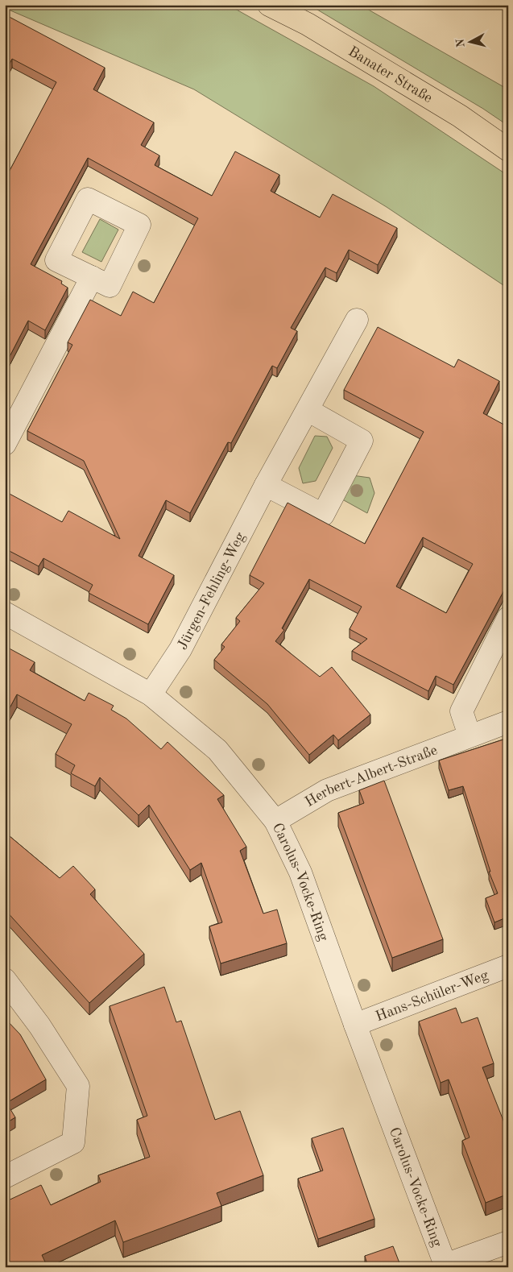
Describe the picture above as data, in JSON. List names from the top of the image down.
{
  "streets": {
    "main road": ["Banater Straße"],
    "street": [
      "Jürgen-Fehling-Weg",
      "Herbert-Albert-Straße",
      "Carolus-Vocke-Ring",
      "Hans-Schüler-Weg"
    ]
  },
  "crossings": [
    ["Jürgen-Fehling-Weg", "Carolus-Vocke-Ring"],
    ["Herbert-Albert-Straße", "Carolus-Vocke-Ring"],
    ["Carolus-Vocke-Ring", "Hans-Schüler-Weg"]
  ],
  "north": "left"
}
